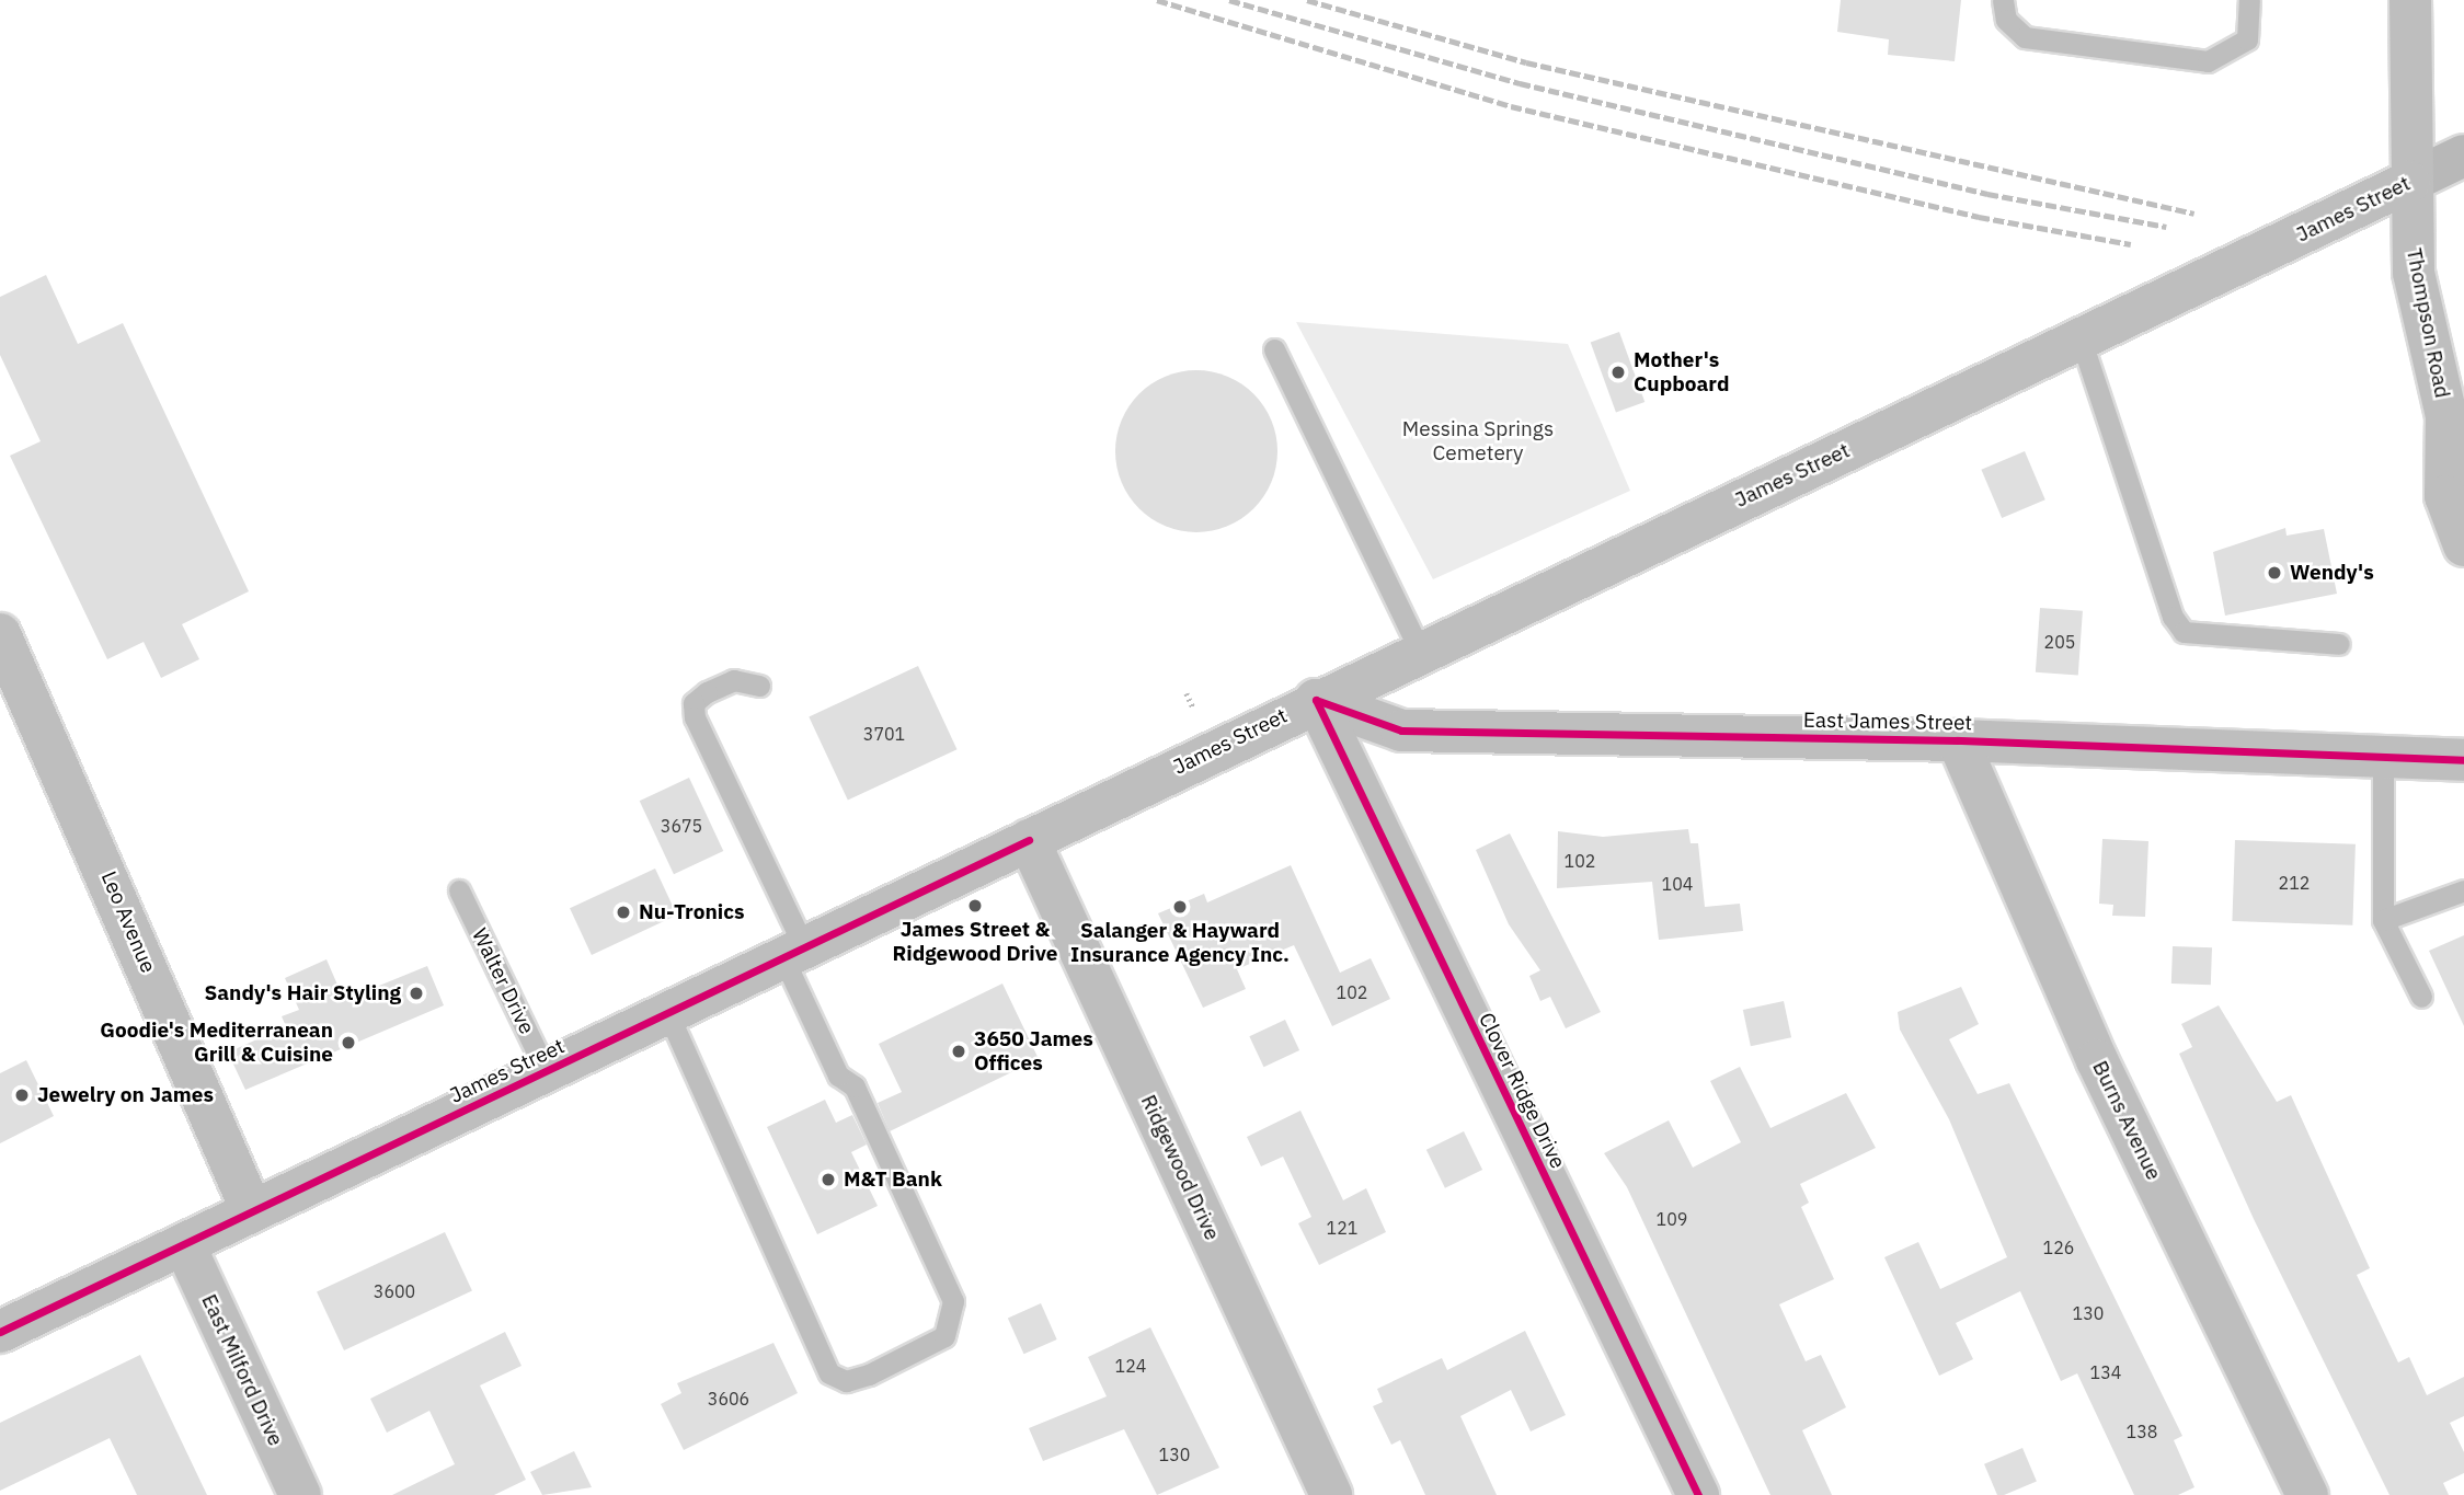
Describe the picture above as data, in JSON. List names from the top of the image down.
{
  "streets": {
    "main road": ["James Street"],
    "street": [
      "Thompson Road",
      "East James Street",
      "Leo Avenue",
      "Clover Ridge Drive",
      "Burns Avenue",
      "Ridgewood Drive",
      "East Milford Drive"
    ],
    "lane": ["Walter Drive"]
  },
  "crossings": [
    ["James Street", "Thompson Road"],
    ["James Street", "East James Street"],
    ["James Street", "Leo Avenue"],
    ["James Street", "Walter Drive"],
    ["James Street", "Clover Ridge Drive"],
    ["James Street", "Ridgewood Drive"],
    ["James Street", "East Milford Drive"],
    ["East James Street", "Clover Ridge Drive"],
    ["East James Street", "Burns Avenue"]
  ],
  "parks": ["Messina Springs Cemetery"],
  "places": [
    "Mother's Cupboard",
    "Wendy's",
    "James Street & Ridgewood Drive",
    "Salanger & Hayward Insurance Agency Inc.",
    "Nu-Tronics",
    "Sandy's Hair Styling",
    "Goodie's Mediterranean Grill & Cuisine",
    "3650 James Offices",
    "Jewelry on James",
    "M&T Bank"
  ],
  "house_numbers": [
    "205",
    "3701",
    "3675",
    "102",
    "212",
    "104",
    "102",
    "109",
    "121",
    "126",
    "3600",
    "130",
    "124",
    "134",
    "3606",
    "138",
    "130"
  ]
}
